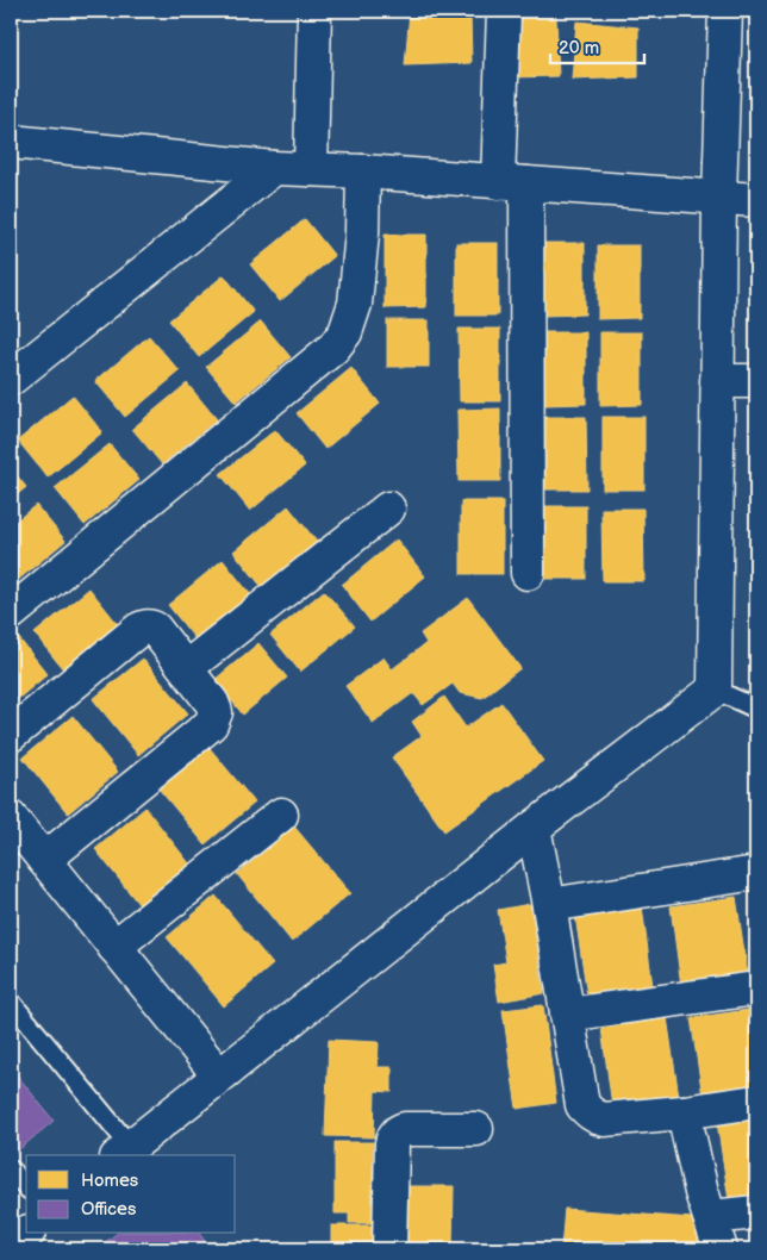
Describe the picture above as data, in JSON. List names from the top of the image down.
{
  "legend": ["Homes", "Offices"],
  "scale_bar": "20 m"
}
